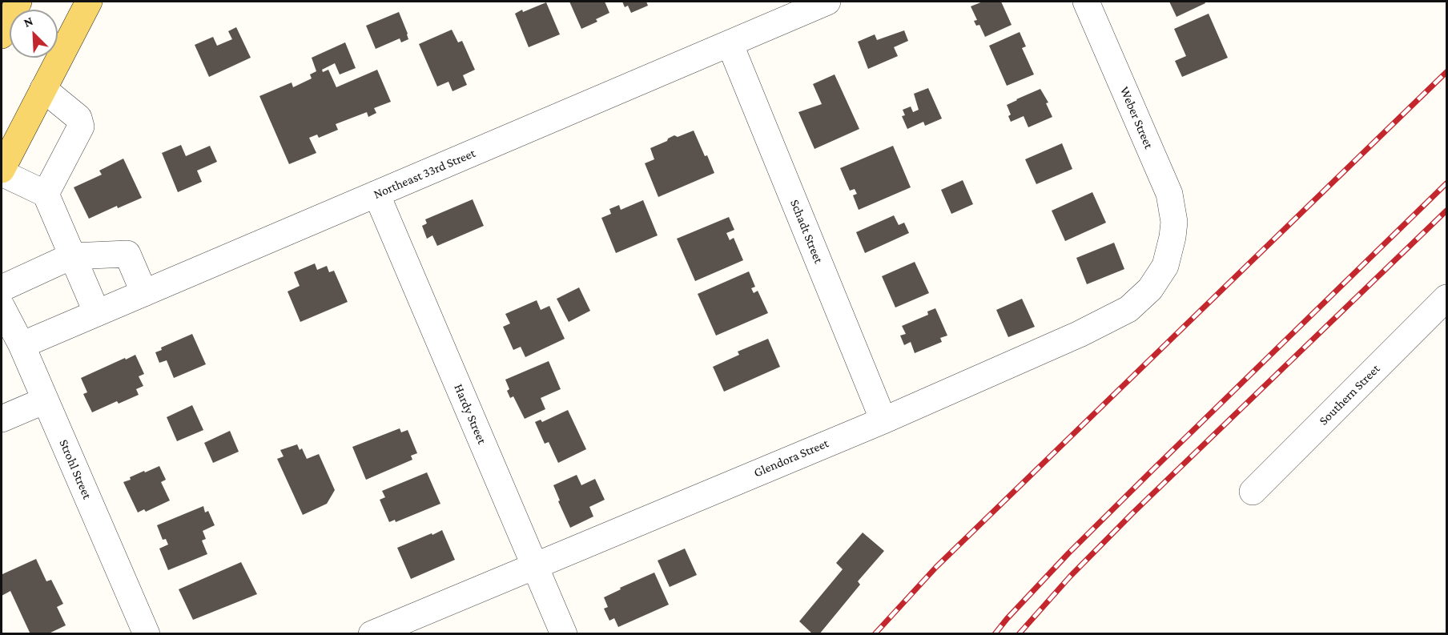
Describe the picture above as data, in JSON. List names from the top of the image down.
{
  "streets": {
    "street": [
      "Weber Street",
      "Northeast 33rd Street",
      "Schadt Street",
      "Southern Street",
      "Hardy Street",
      "Glendora Street",
      "Strohl Street"
    ]
  },
  "crossings": [
    ["Weber Street", "Glendora Street"],
    ["Northeast 33rd Street", "Schadt Street"],
    ["Northeast 33rd Street", "Hardy Street"],
    ["Northeast 33rd Street", "Strohl Street"],
    ["Schadt Street", "Glendora Street"],
    ["Hardy Street", "Glendora Street"]
  ],
  "north": "top left"
}
